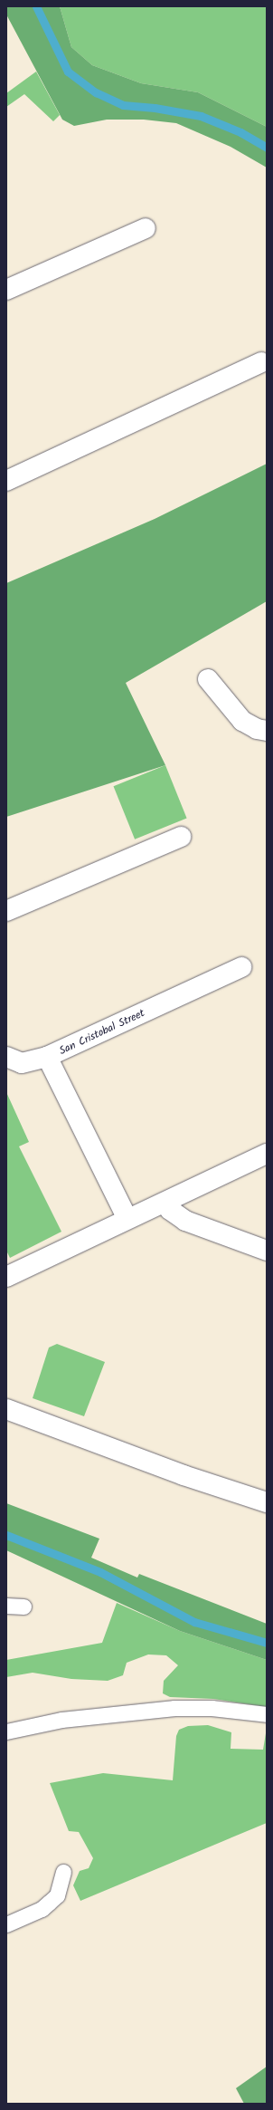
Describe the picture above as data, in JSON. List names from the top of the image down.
{
  "streets": {
    "street": ["San Cristobal Street"]
  }
}
